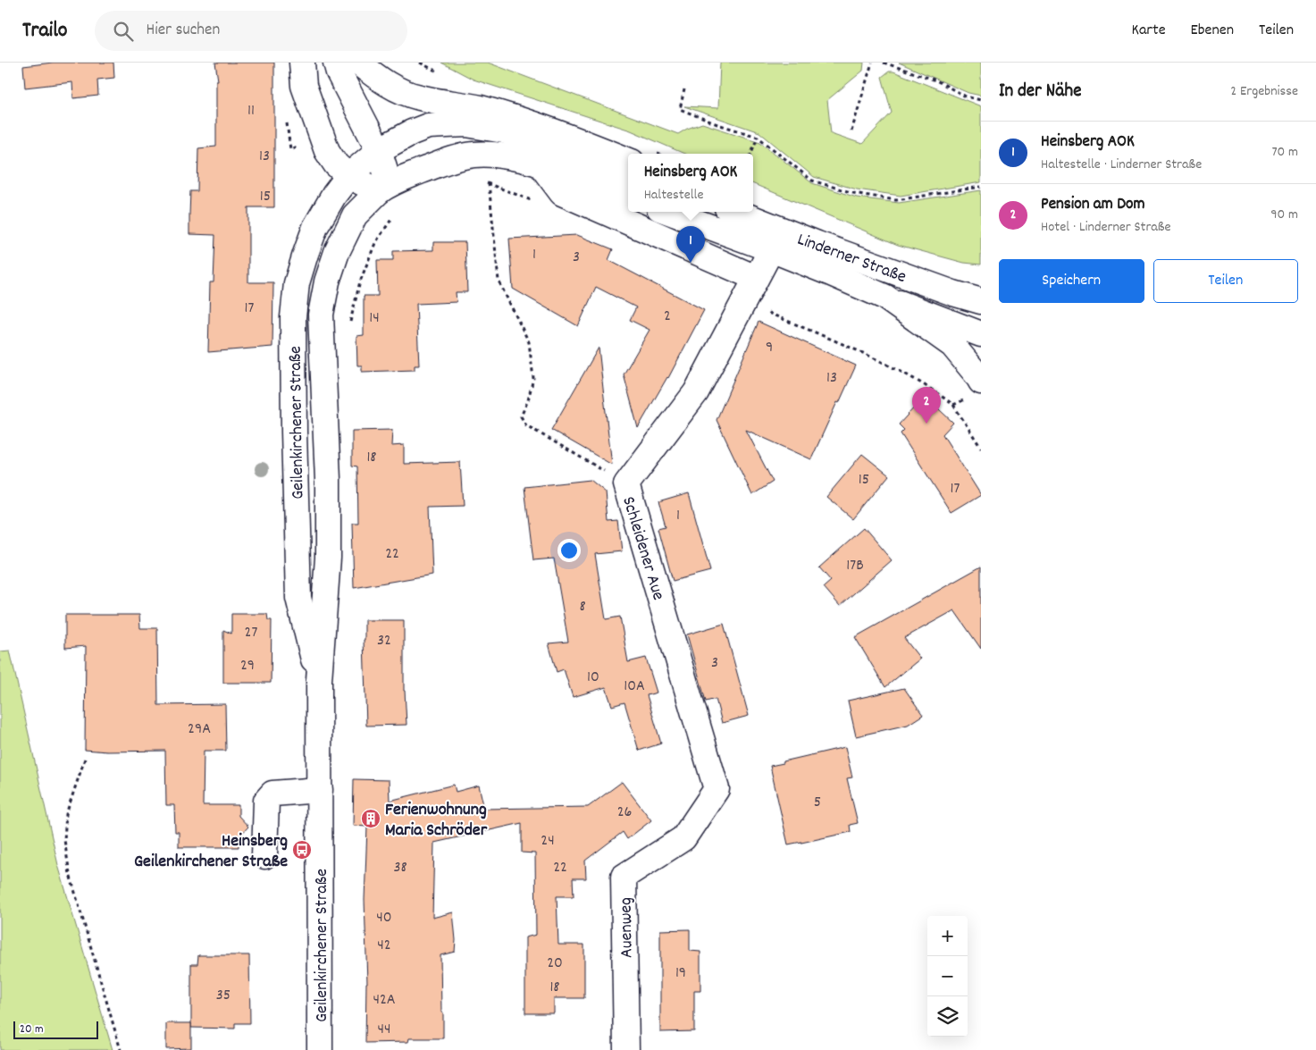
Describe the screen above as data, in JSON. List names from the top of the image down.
{
  "streets": {
    "street": [
      "Linderner Straße",
      "Geilenkirchener Straße",
      "Schleidener Aue",
      "Auenweg"
    ]
  },
  "crossings": [
    ["Linderner Straße", "Schleidener Aue"],
    ["Schleidener Aue", "Auenweg"]
  ],
  "places": {
    "building": ["Ferienwohnung Maria Schröder"],
    "bus stop": ["Heinsberg Geilenkirchener Straße"]
  },
  "house_numbers": [
    "11",
    "13",
    "15",
    "1",
    "3",
    "17",
    "2",
    "14",
    "9",
    "13",
    "18",
    "15",
    "17",
    "1",
    "22",
    "17B",
    "8",
    "27",
    "32",
    "3",
    "29",
    "10",
    "10A",
    "29A",
    "5",
    "26",
    "24",
    "38",
    "22",
    "40",
    "42",
    "20",
    "19",
    "18",
    "35",
    "42A",
    "44"
  ],
  "scale_bar": "20 m",
  "page": {
    "header": "Trailo",
    "search": "Hier suchen",
    "nav": ["Karte", "Ebenen", "Teilen"],
    "heading": ["In der Nähe", "2 Ergebnisse"],
    "list": [
      {
        "mark": "1",
        "name": "Heinsberg AOK",
        "note": "Haltestelle · Linderner Straße",
        "value": "70 m"
      },
      {
        "mark": "2",
        "name": "Pension am Dom",
        "note": "Hotel · Linderner Straße",
        "value": "90 m"
      }
    ],
    "popup": ["Heinsberg AOK", "Haltestelle"],
    "pins": ["1", "2"],
    "buttons": ["Speichern", "Teilen"],
    "map_buttons": ["+", "−"],
    "scale": "20 m"
  }
}
